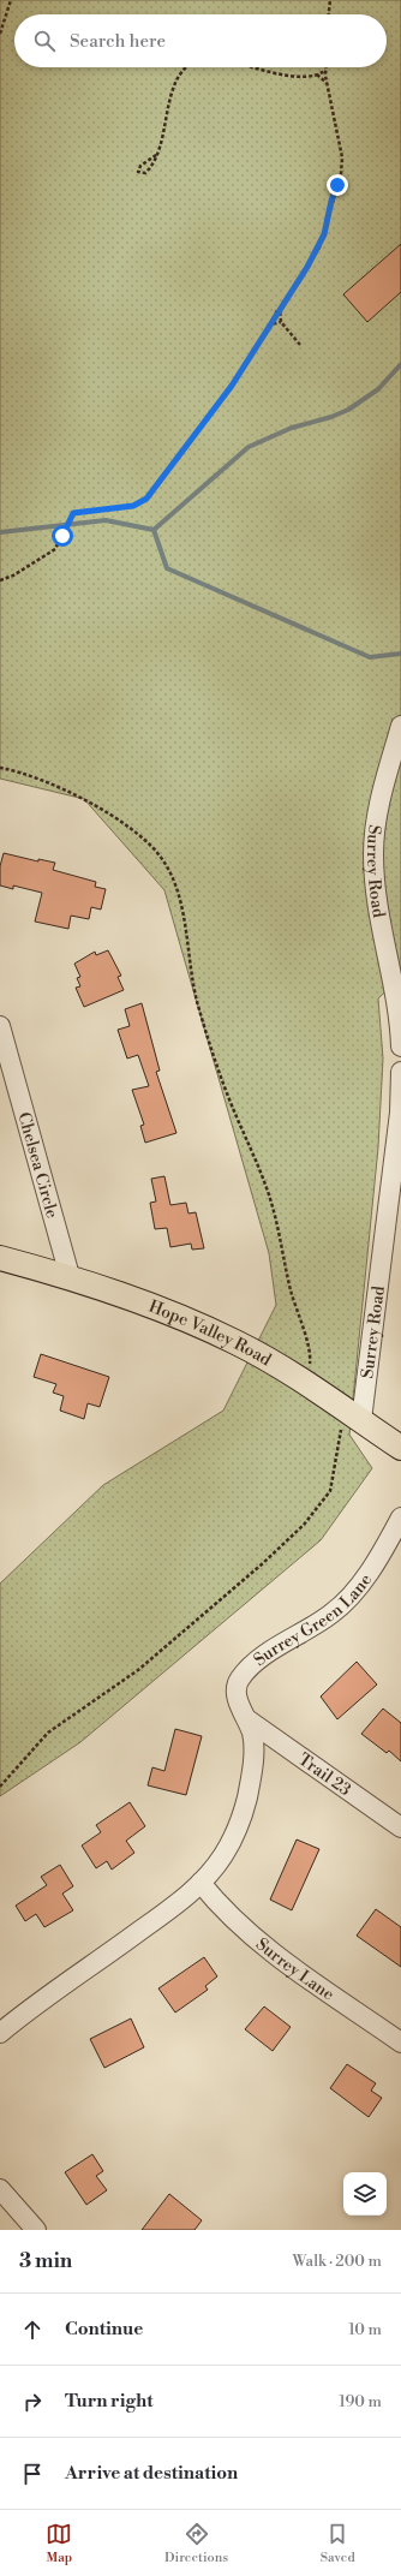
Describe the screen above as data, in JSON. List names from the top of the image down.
{
  "streets": {
    "main road": ["Hope Valley Road"],
    "street": [
      "Surrey Road",
      "Chelsea Circle",
      "Surrey Green Lane",
      "Trail 23",
      "Surrey Lane"
    ]
  },
  "crossings": [
    ["Surrey Road", "Hope Valley Road"],
    ["Chelsea Circle", "Hope Valley Road"],
    ["Surrey Green Lane", "Trail 23"]
  ],
  "page": {
    "search": "Search here",
    "heading": ["3 min", "Walk · 200 m"],
    "list": [
      ["Continue", "10 m"],
      ["Turn right", "190 m"],
      "Arrive at destination"
    ],
    "nav": ["Map", "Directions", "Saved"]
  }
}
